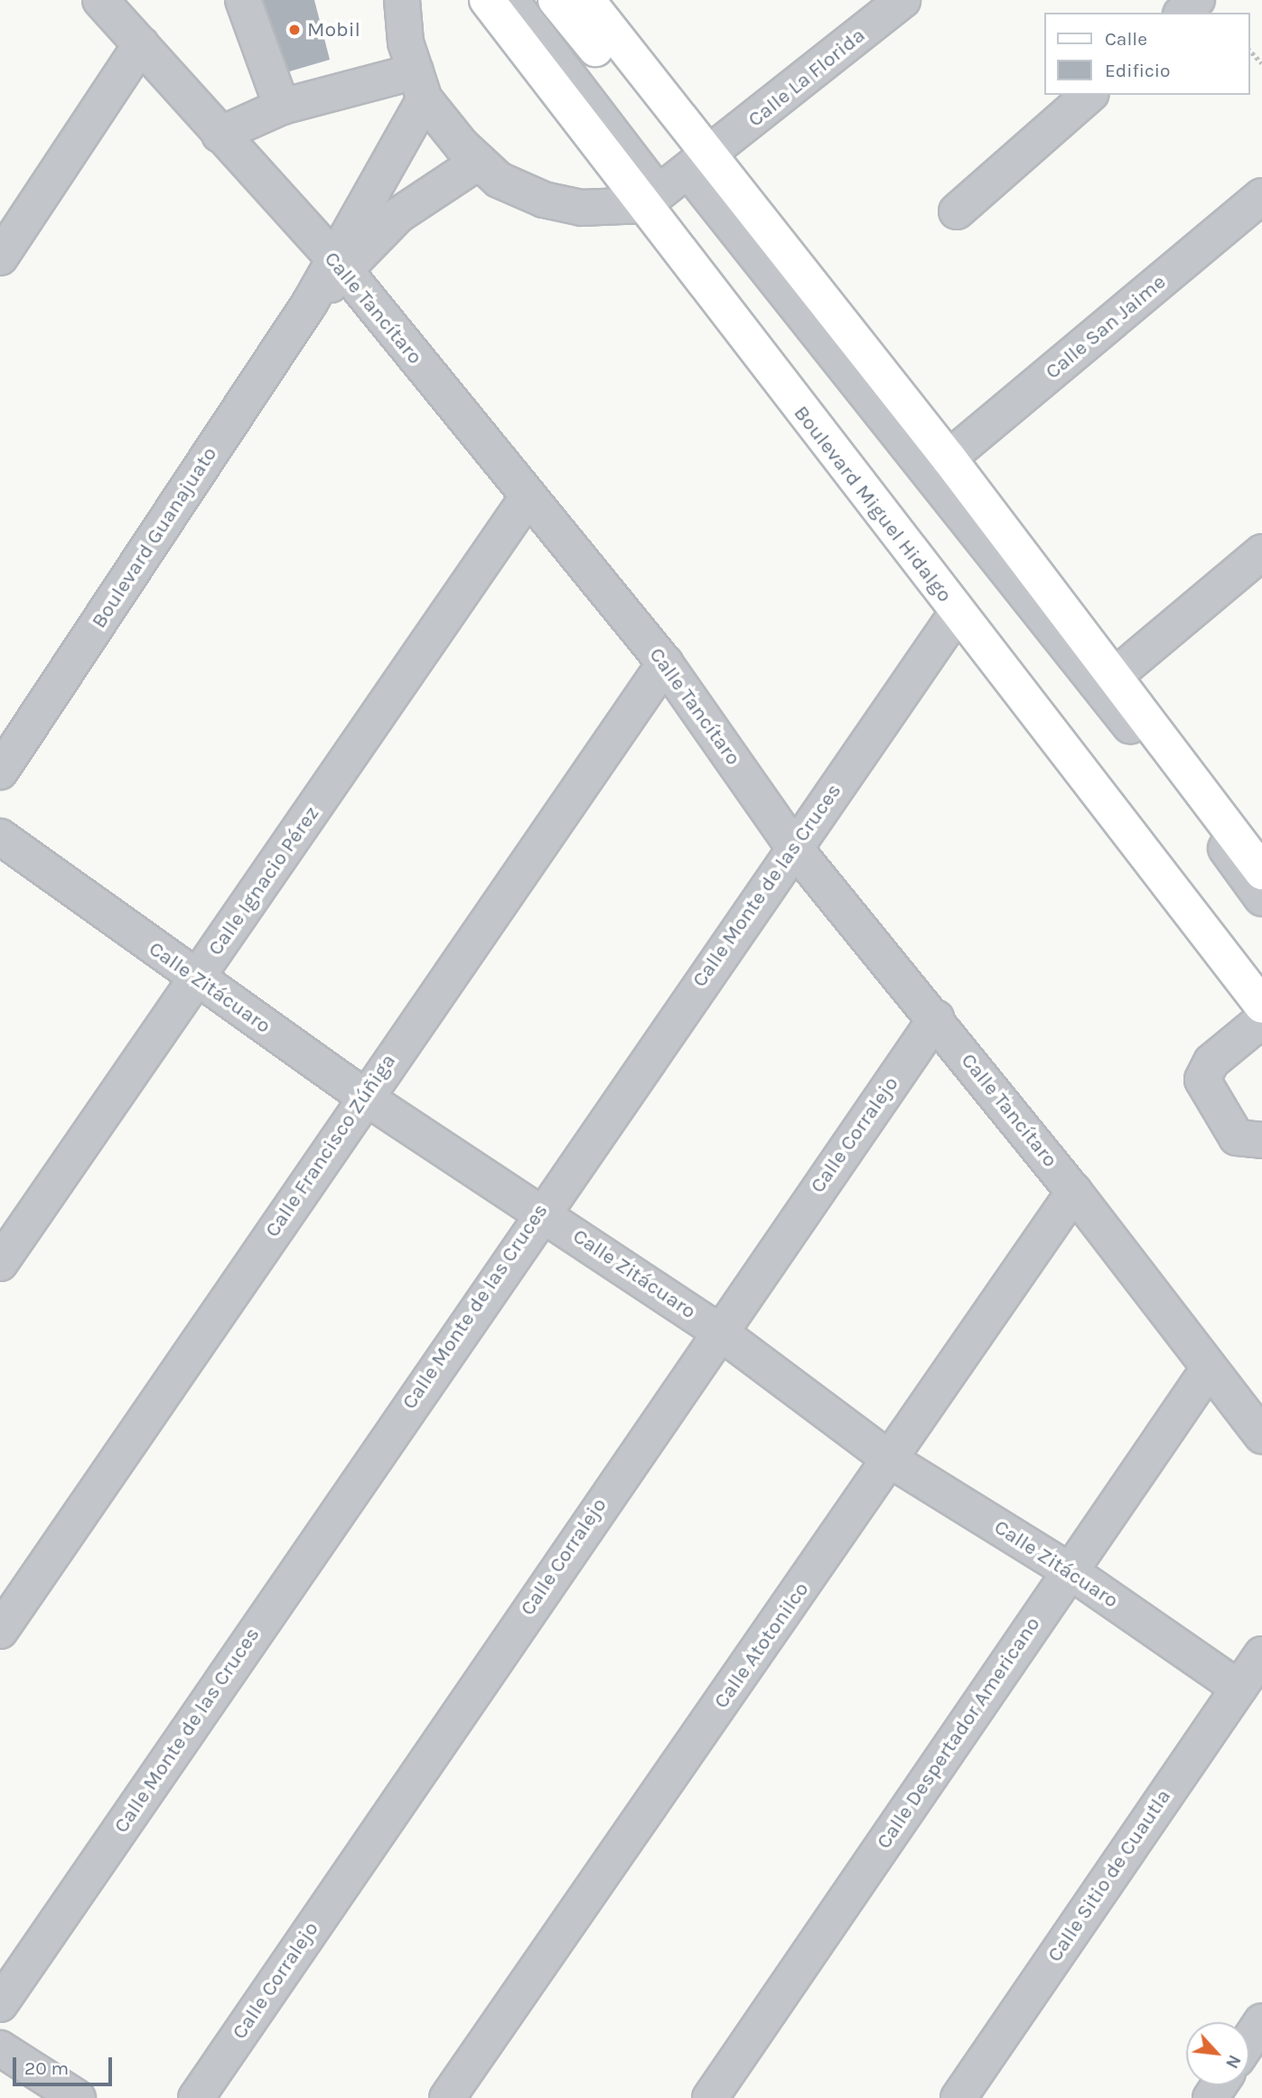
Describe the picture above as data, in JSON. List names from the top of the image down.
{
  "streets": {
    "main road": ["Boulevard Miguel Hidalgo"],
    "street": [
      "Calle La Florida",
      "Calle Tancítaro",
      "Calle San Jaime",
      "Boulevard Guanajuato",
      "Calle Ignacio Pérez",
      "Calle Monte de las Cruces",
      "Calle Zitácuaro",
      "Calle Corralejo",
      "Calle Francisco Zúñiga",
      "Calle Atotonilco",
      "Calle Despertador Americano",
      "Calle Sitio de Cuautla"
    ]
  },
  "crossings": [
    ["Calle Tancítaro", "Boulevard Guanajuato"],
    ["Calle Tancítaro", "Calle Ignacio Pérez"],
    ["Calle Tancítaro", "Calle Monte de las Cruces"],
    ["Calle Tancítaro", "Calle Corralejo"],
    ["Calle Tancítaro", "Calle Francisco Zúñiga"],
    ["Calle Tancítaro", "Calle Atotonilco"],
    ["Calle Tancítaro", "Calle Despertador Americano"],
    ["Boulevard Miguel Hidalgo", "Calle Monte de las Cruces"],
    ["Calle Ignacio Pérez", "Calle Zitácuaro"],
    ["Calle Monte de las Cruces", "Calle Zitácuaro"],
    ["Calle Zitácuaro", "Calle Corralejo"],
    ["Calle Zitácuaro", "Calle Francisco Zúñiga"],
    ["Calle Zitácuaro", "Calle Atotonilco"],
    ["Calle Zitácuaro", "Calle Despertador Americano"],
    ["Calle Zitácuaro", "Calle Sitio de Cuautla"]
  ],
  "places": ["Mobil"],
  "legend": ["Calle", "Edificio"],
  "scale_bar": "20 m",
  "north": "bottom right"
}
